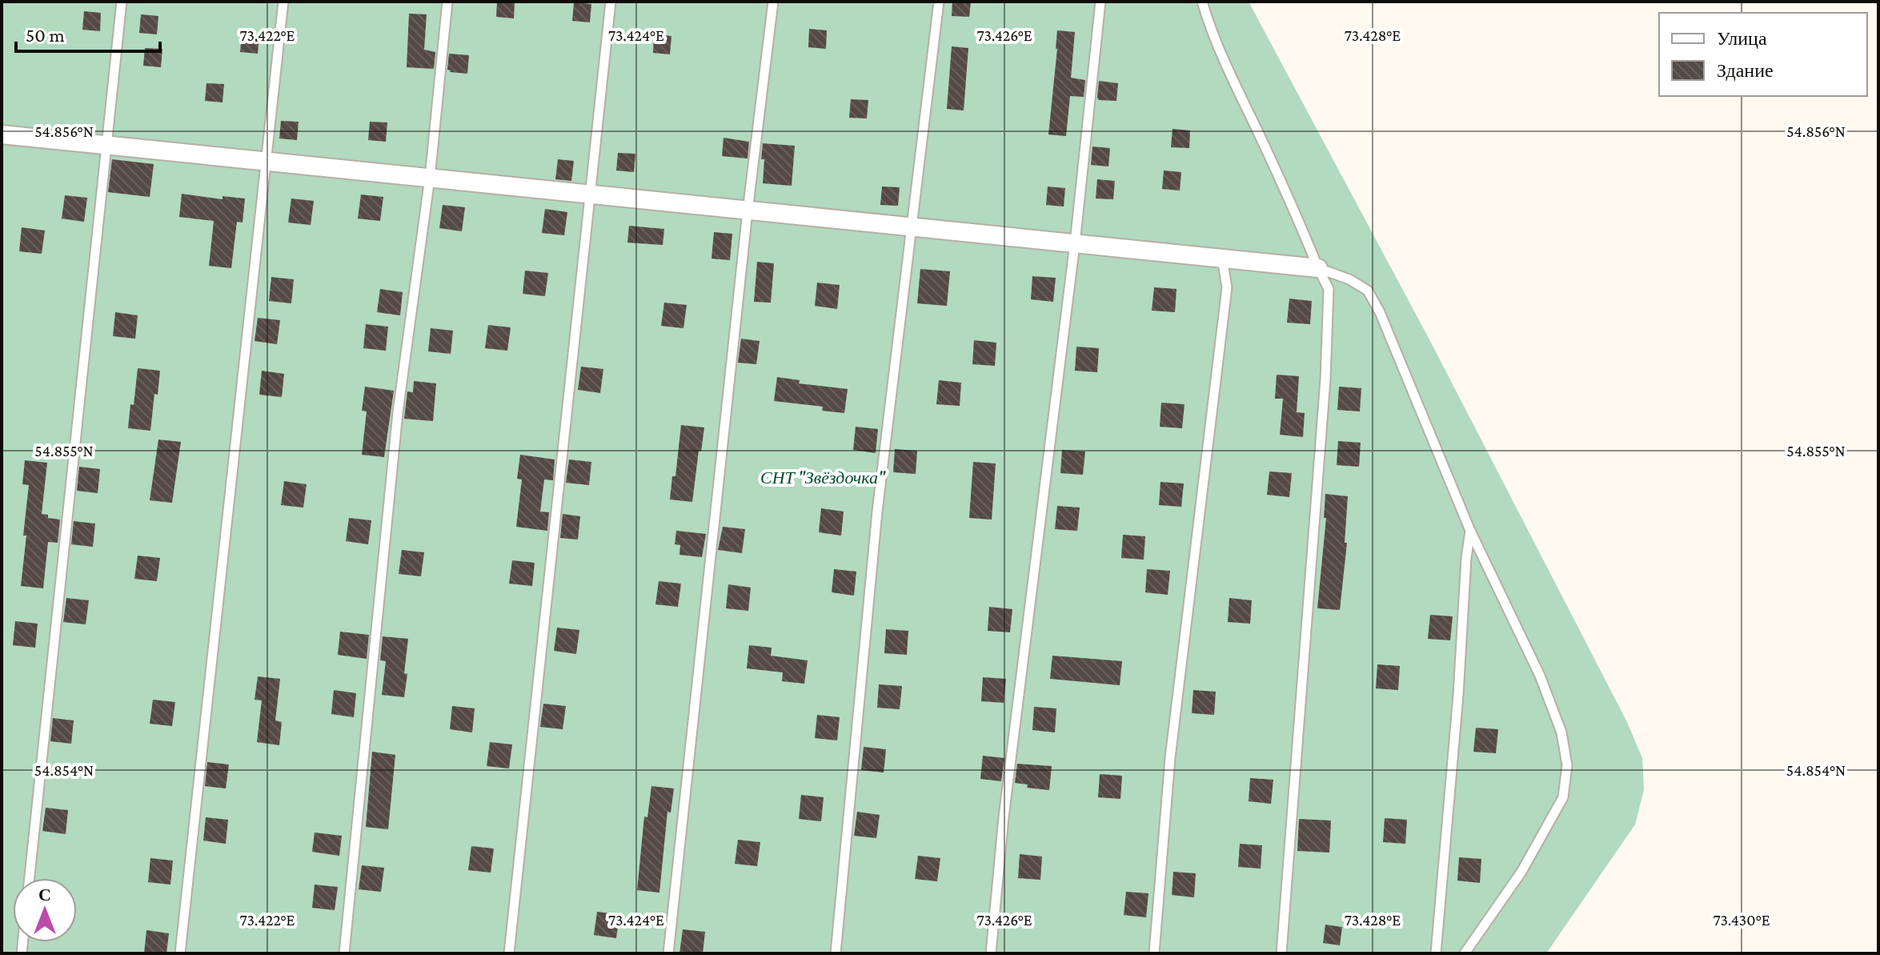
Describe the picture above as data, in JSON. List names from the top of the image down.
{
  "parks": ["СНТ \"Звёздочка\""],
  "legend": ["Улица", "Здание"],
  "scale_bar": "50 m",
  "north": "top",
  "coordinates": [
    "73.422°E",
    "73.424°E",
    "73.426°E",
    "73.428°E",
    "54.856°N",
    "54.855°N",
    "54.854°N",
    "73.430°E"
  ]
}
